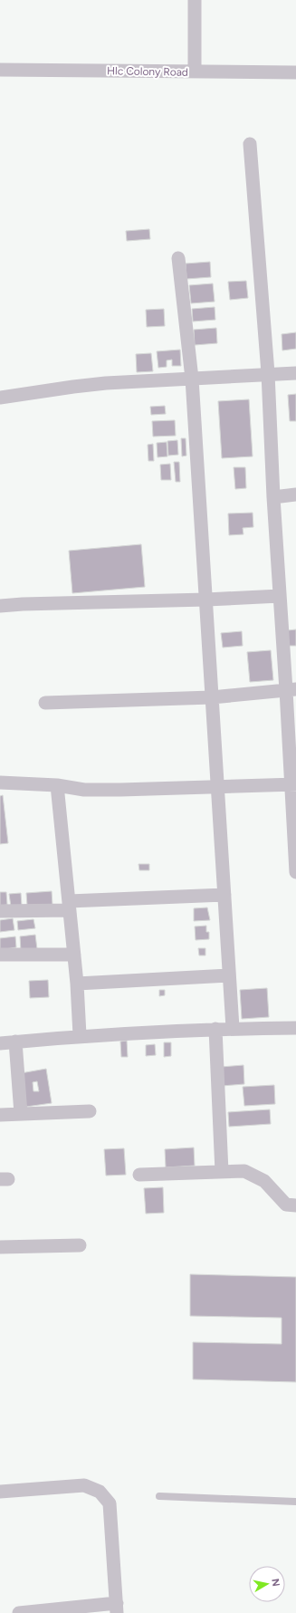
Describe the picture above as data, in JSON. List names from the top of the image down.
{
  "streets": {
    "street": ["Hlc Colony Road"]
  },
  "north": "right"
}
